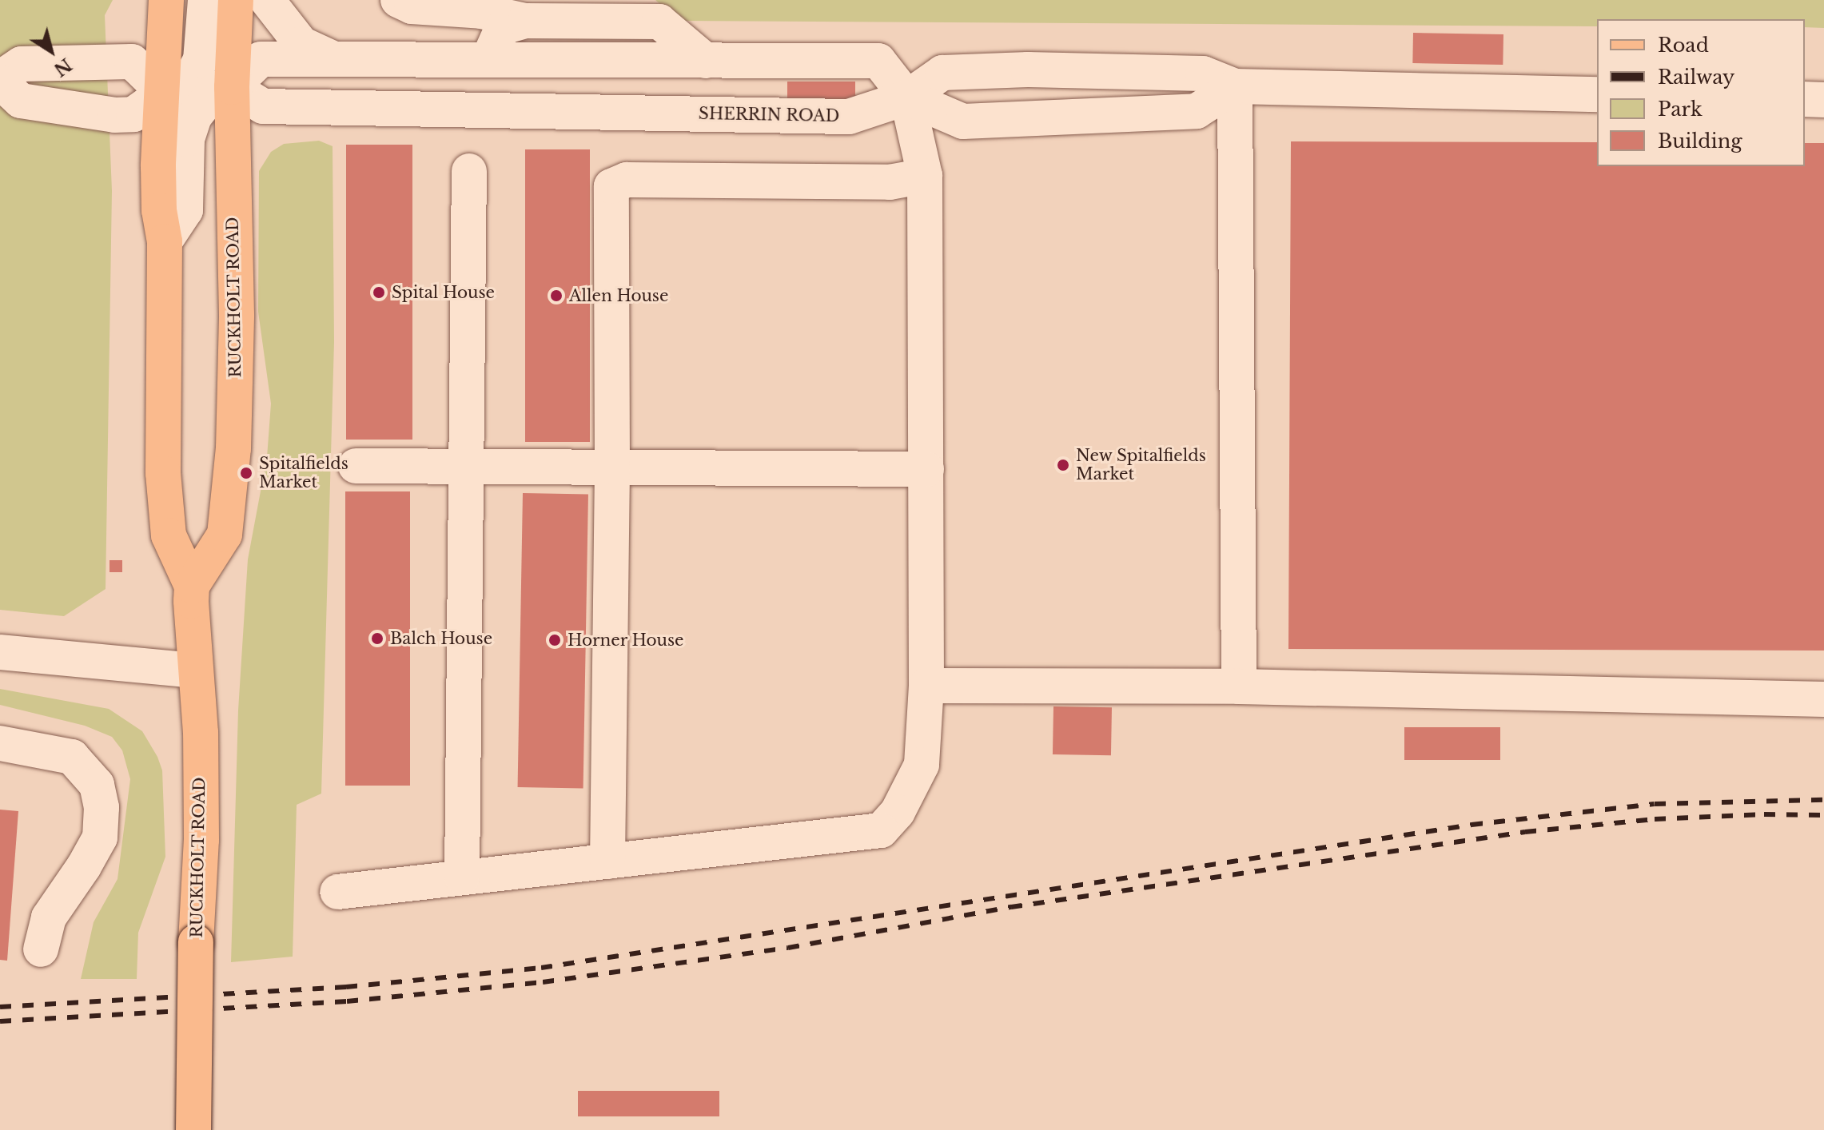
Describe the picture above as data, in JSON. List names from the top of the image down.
{
  "streets": {
    "main road": ["RUCKHOLT ROAD"],
    "street": ["SHERRIN ROAD"]
  },
  "crossings": [
    ["SHERRIN ROAD", "RUCKHOLT ROAD"]
  ],
  "places": [
    "Spital House",
    "Allen House",
    "New Spitalfields Market",
    "Spitalfields Market",
    "Balch House",
    "Horner House"
  ],
  "legend": [
    "Road",
    "Railway",
    "Park",
    "Building"
  ],
  "north": "bottom right"
}
